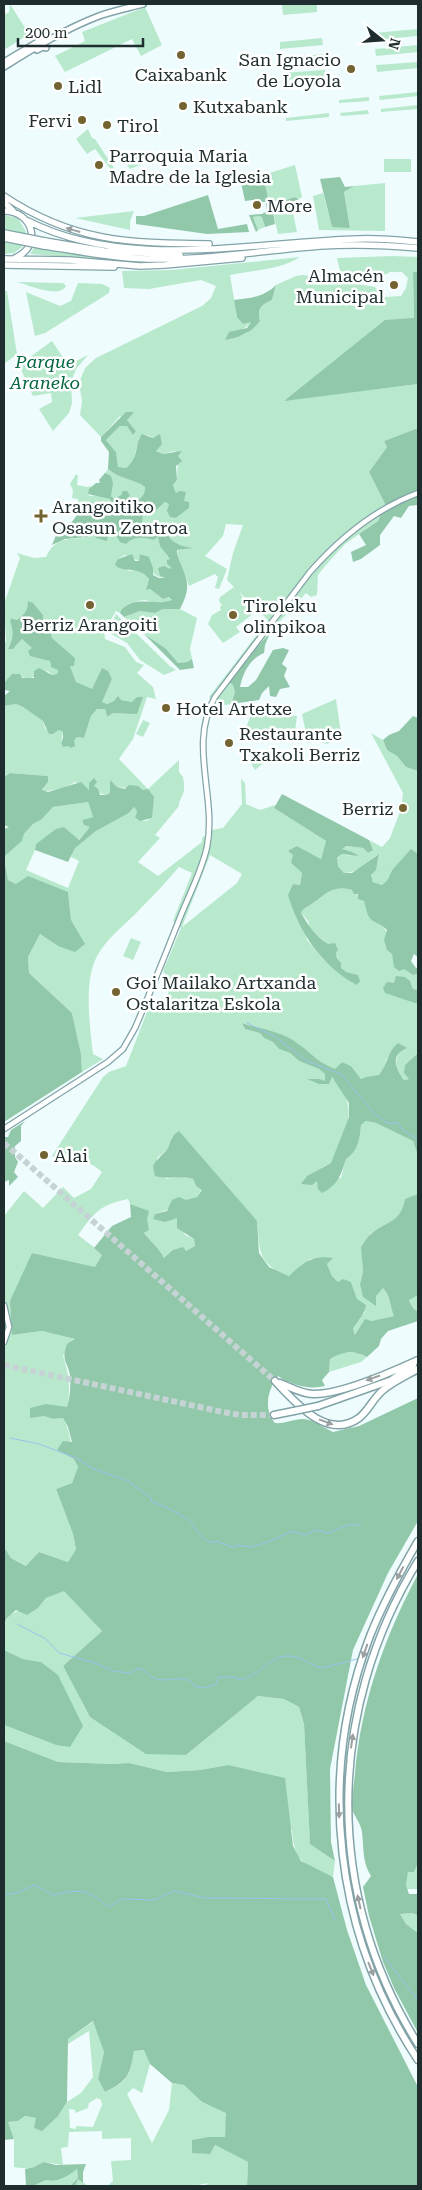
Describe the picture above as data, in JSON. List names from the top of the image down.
{
  "parks": ["Parque Araneko"],
  "places": {
    "other": [
      "Caixabank",
      "San Ignacio de Loyola",
      "Lidl",
      "Kutxabank",
      "Fervi",
      "Tirol",
      "Parroquia Maria Madre de la Iglesia",
      "More",
      "Almacén Municipal",
      "Berriz Arangoiti",
      "Tiroleku olinpikoa",
      "Hotel Artetxe",
      "Restaurante Txakoli Berriz",
      "Berriz",
      "Goi Mailako Artxanda Ostalaritza Eskola",
      "Alai"
    ],
    "health": ["Arangoitiko Osasun Zentroa"]
  },
  "scale_bar": "200 m",
  "north": "right"
}
